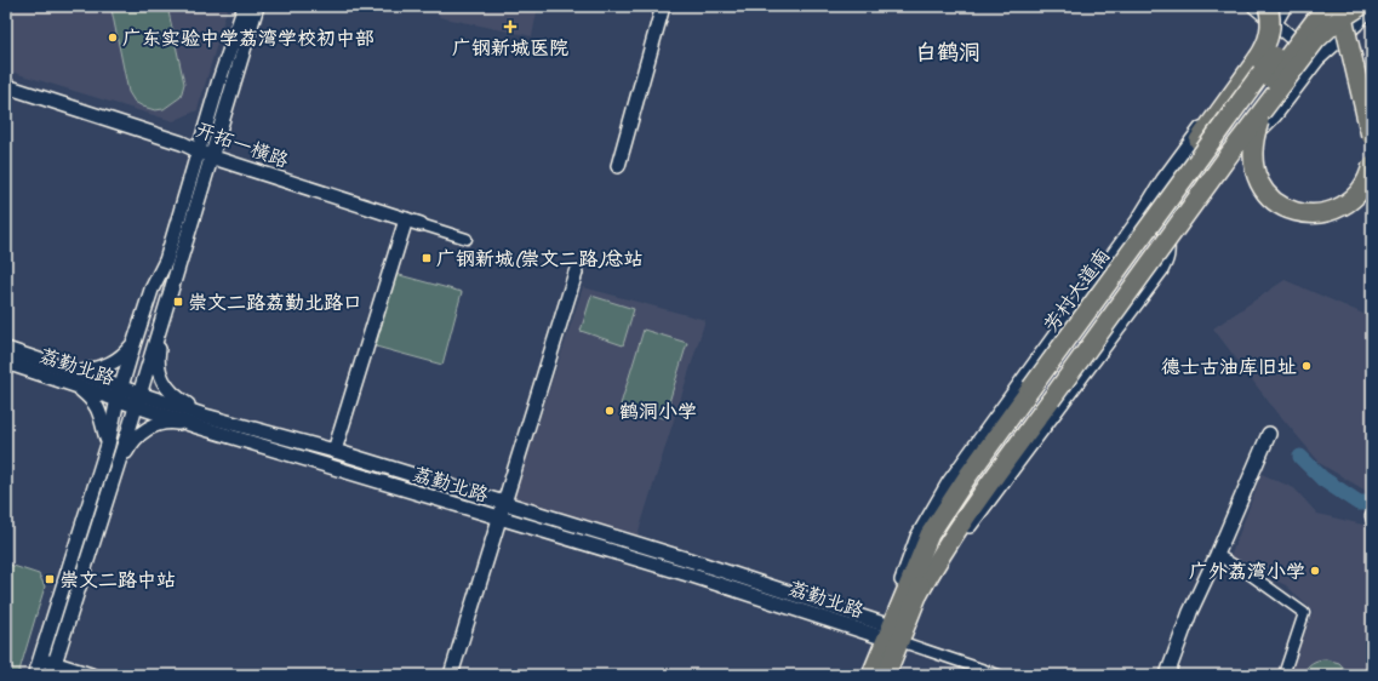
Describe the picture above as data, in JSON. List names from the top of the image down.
{
  "streets": {
    "highway": ["芳村大道南"],
    "main road": ["开拓一横路", "荔勤北路"]
  },
  "crossings": [
    ["芳村大道南", "荔勤北路"]
  ],
  "districts": ["白鹤洞"],
  "places": {
    "health": ["广钢新城医院"],
    "other": [
      "广东实验中学荔湾学校初中部",
      "德士古油库旧址",
      "鹤洞小学",
      "广外荔湾小学"
    ],
    "transit": ["广钢新城(崇文二路)总站", "崇文二路荔勤北路口", "崇文二路中站"]
  }
}
